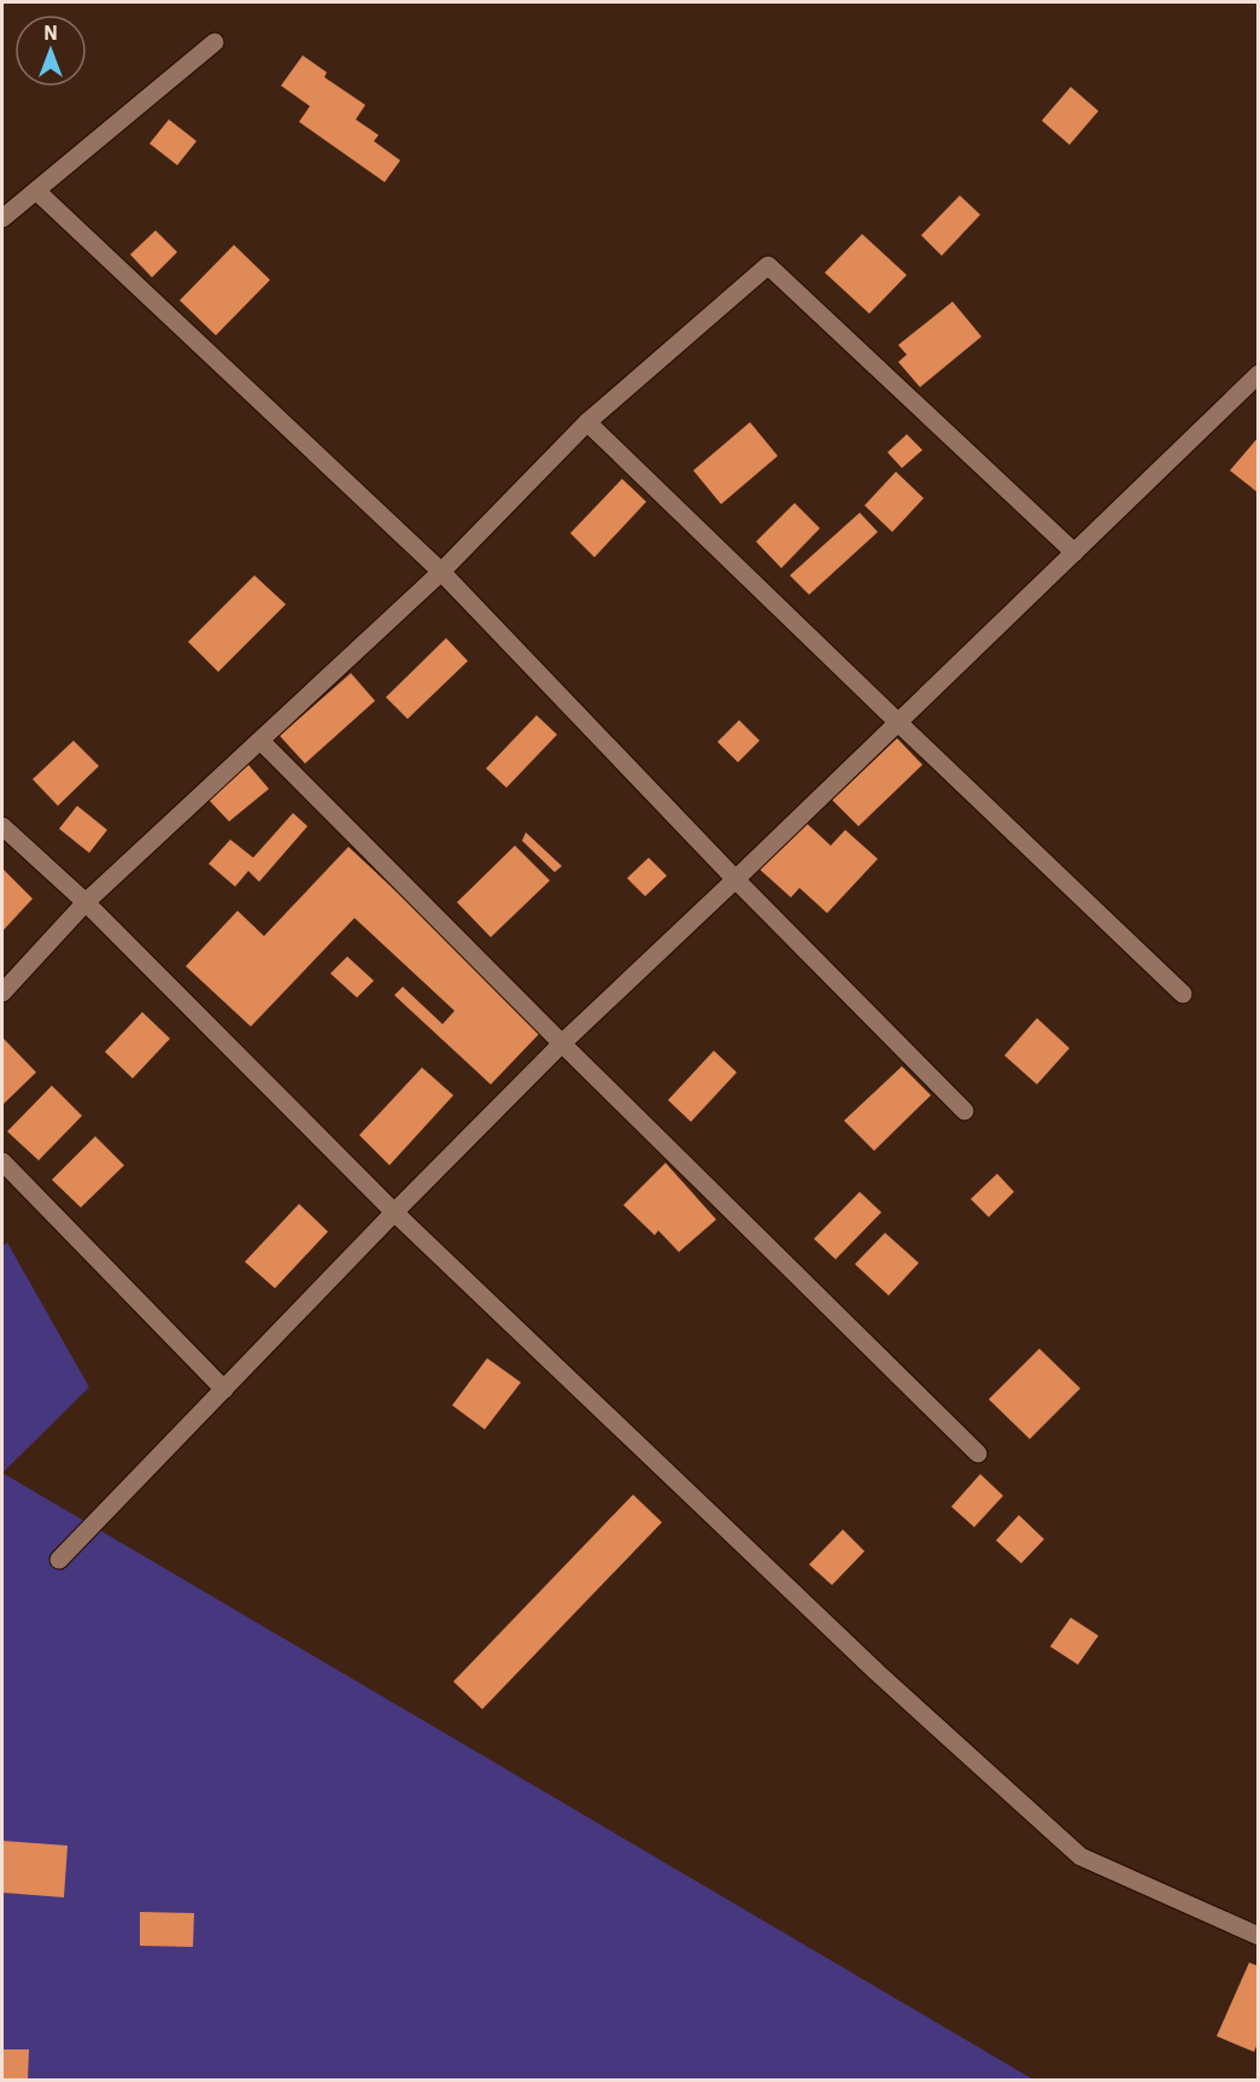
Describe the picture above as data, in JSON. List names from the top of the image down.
{
  "north": "top"
}
